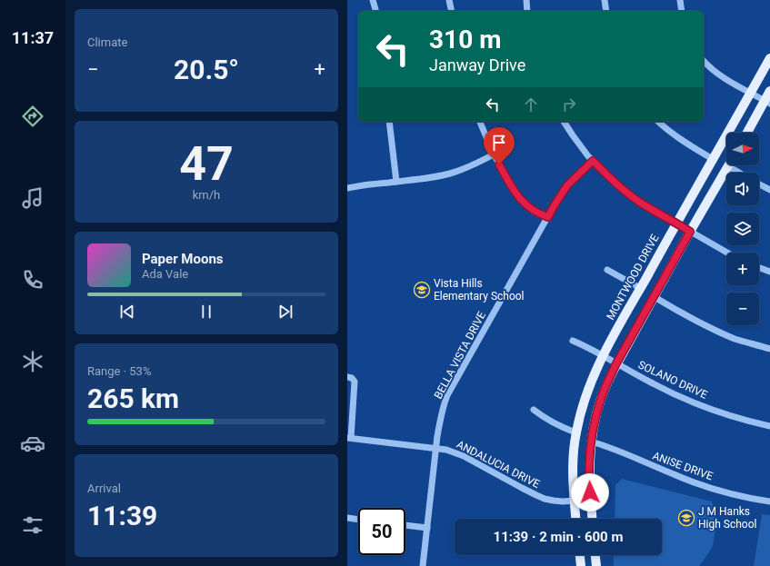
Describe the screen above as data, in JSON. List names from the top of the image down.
{
  "streets": {
    "main road": ["MONTWOOD DRIVE"],
    "street": [
      "BELLA VISTA DRIVE",
      "SOLANO DRIVE",
      "ANDALUCIA DRIVE",
      "ANISE DRIVE"
    ]
  },
  "crossings": [
    ["MONTWOOD DRIVE", "SOLANO DRIVE"],
    ["MONTWOOD DRIVE", "ANDALUCIA DRIVE"],
    ["BELLA VISTA DRIVE", "ANDALUCIA DRIVE"]
  ],
  "places": {
    "school or university": ["Vista Hills Elementary School", "J M Hanks High School"]
  },
  "north": "right",
  "page": {
    "tabs": "11:37",
    "tile": [
      "Climate",
      ["47", "km/h"],
      ["Range · 53%", "265 km"],
      ["Arrival", "11:39"]
    ],
    "turn": ["310 m", "Janway Drive"],
    "heat": ["−", "20.5°", "+"],
    "map_buttons": ["+", "−"],
    "song": ["Paper Moons", "Ada Vale"],
    "limit": "50",
    "trip": "11:39 · 2 min · 600 m"
  }
}
